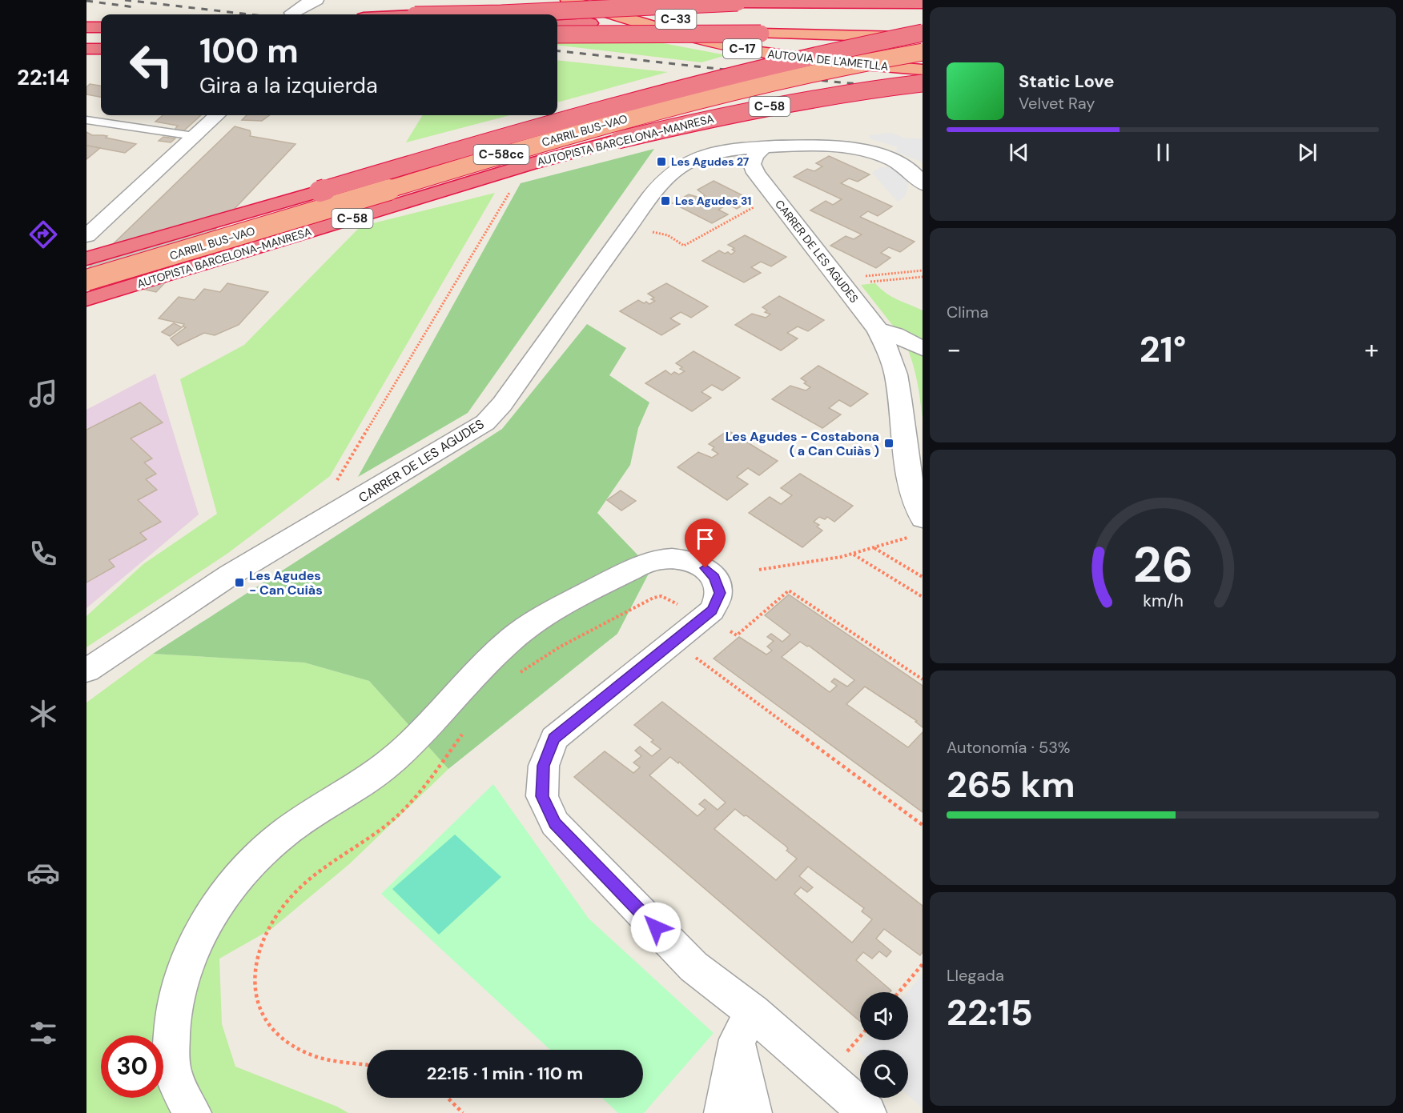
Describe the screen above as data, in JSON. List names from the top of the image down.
{
  "streets": {
    "highway": [
      "C-33",
      "C-17",
      "AUTOVIA DE L'AMETLLA",
      "C-58",
      "CARRIL BUS-VAO",
      "AUTOPISTA BARCELONA-MANRESA",
      "C-58cc"
    ],
    "street": ["CARRER DE LES AGUDES"]
  },
  "places": {
    "transit": [
      "Les Agudes 27",
      "Les Agudes 31",
      "Les Agudes - Costabona ( a Can Cuiàs )",
      "Les Agudes - Can Cuiàs"
    ]
  },
  "page": {
    "tabs": "22:14",
    "turn": ["100 m", "Gira a la izquierda"],
    "song": ["Static Love", "Velvet Ray"],
    "tile": [
      "Clima",
      ["Autonomía · 53%", "265 km"],
      ["Llegada", "22:15"]
    ],
    "heat": ["−", "21°", "+"],
    "limit": "30",
    "trip": "22:15 · 1 min · 110 m",
    "gauge": ["26", "km/h"]
  }
}
